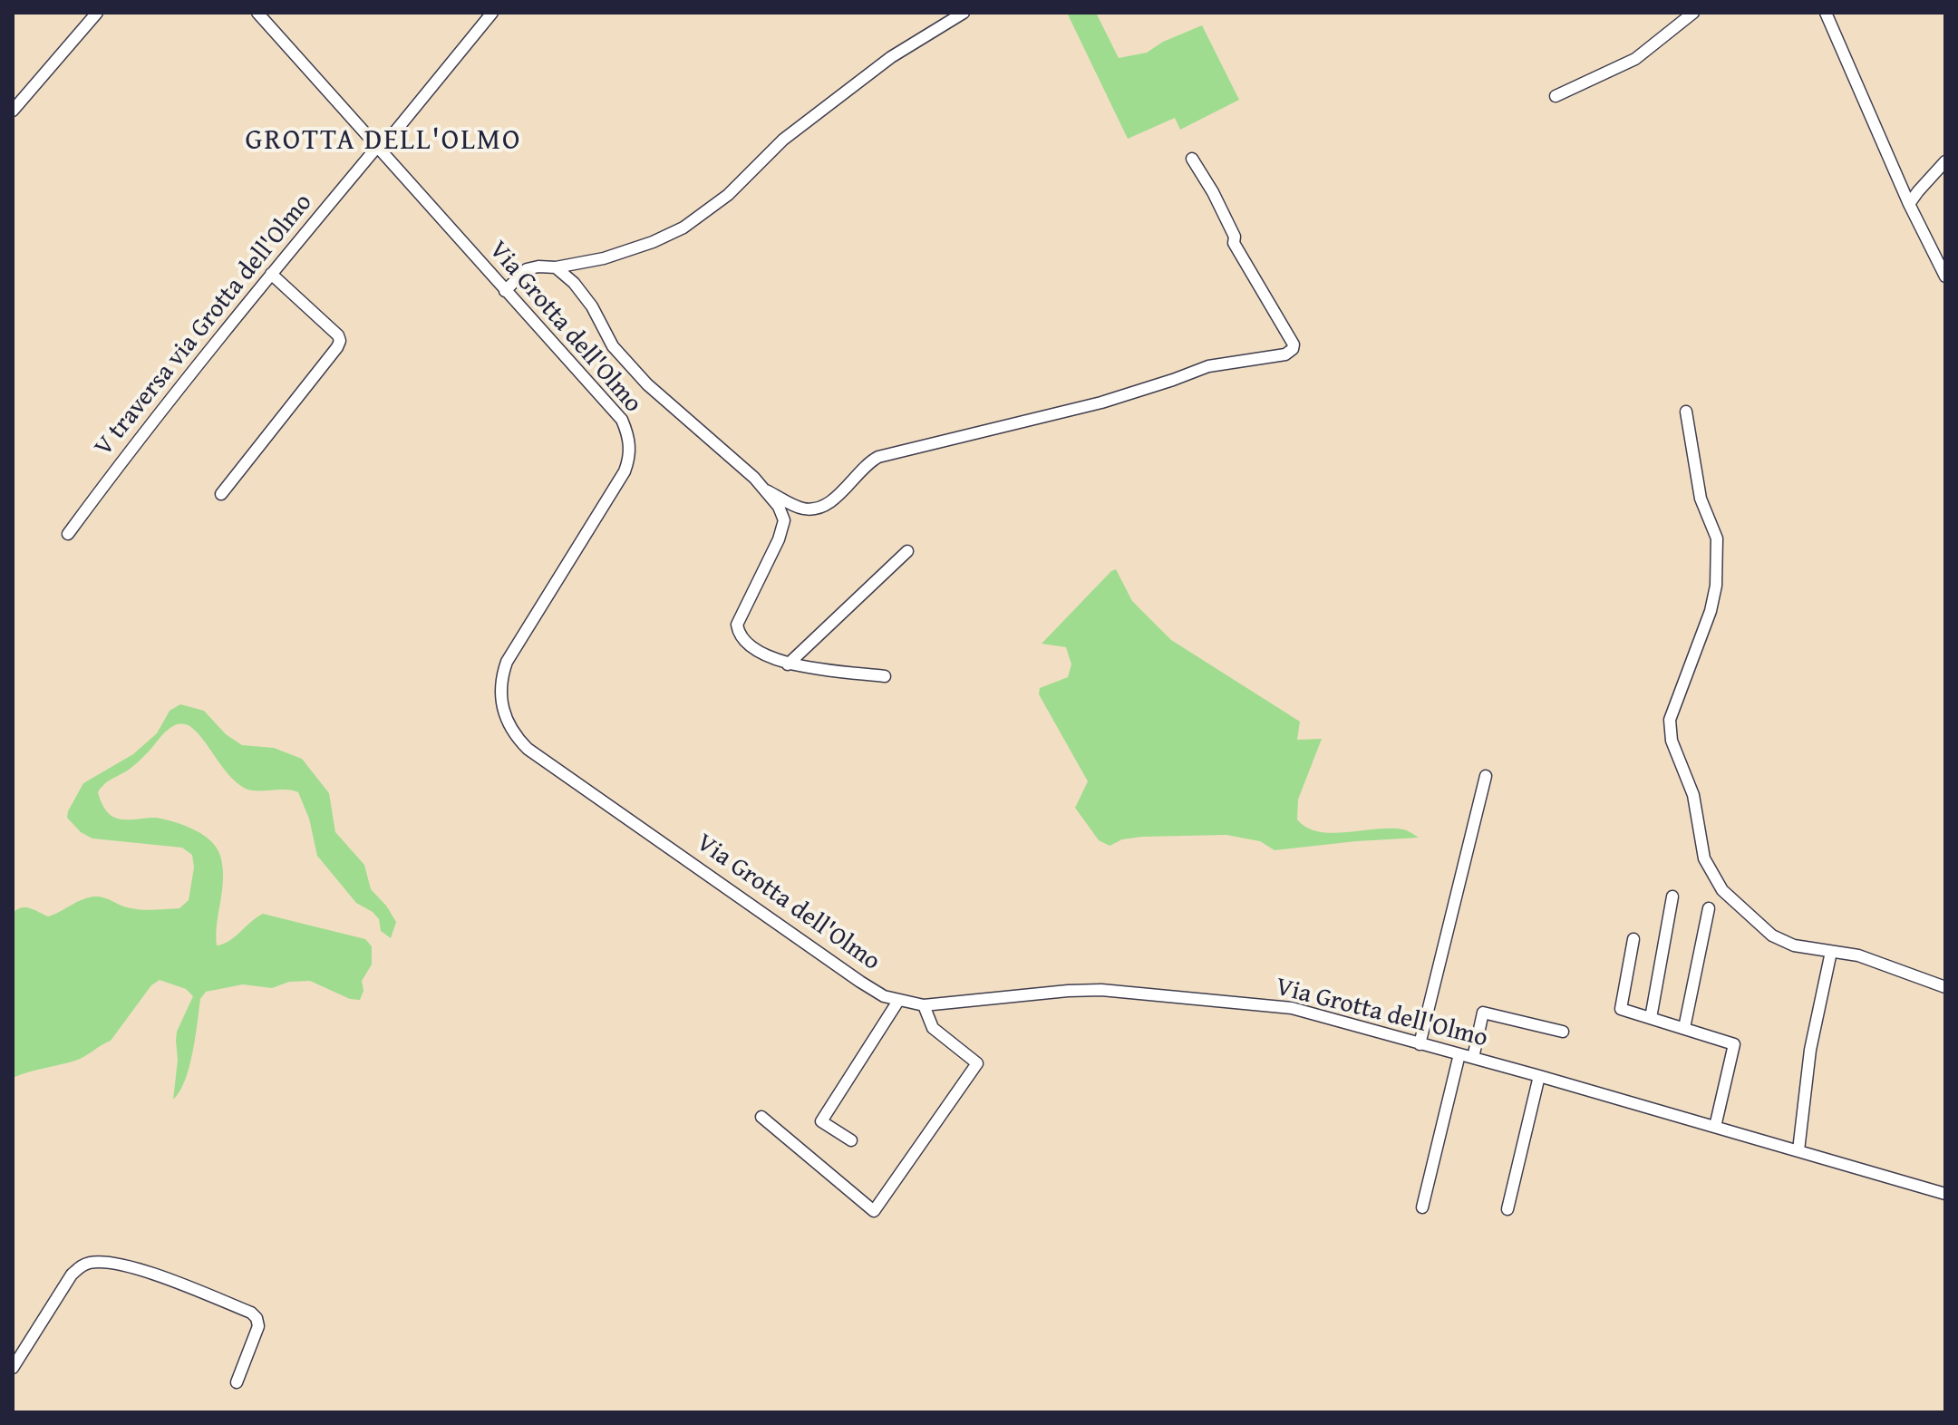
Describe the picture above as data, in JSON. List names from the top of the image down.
{
  "streets": {
    "street": ["V traversa via Grotta dell'Olmo", "Via Grotta dell'Olmo"]
  },
  "crossings": [
    ["V traversa via Grotta dell'Olmo", "Via Grotta dell'Olmo"]
  ],
  "districts": ["GROTTA DELL'OLMO"]
}
